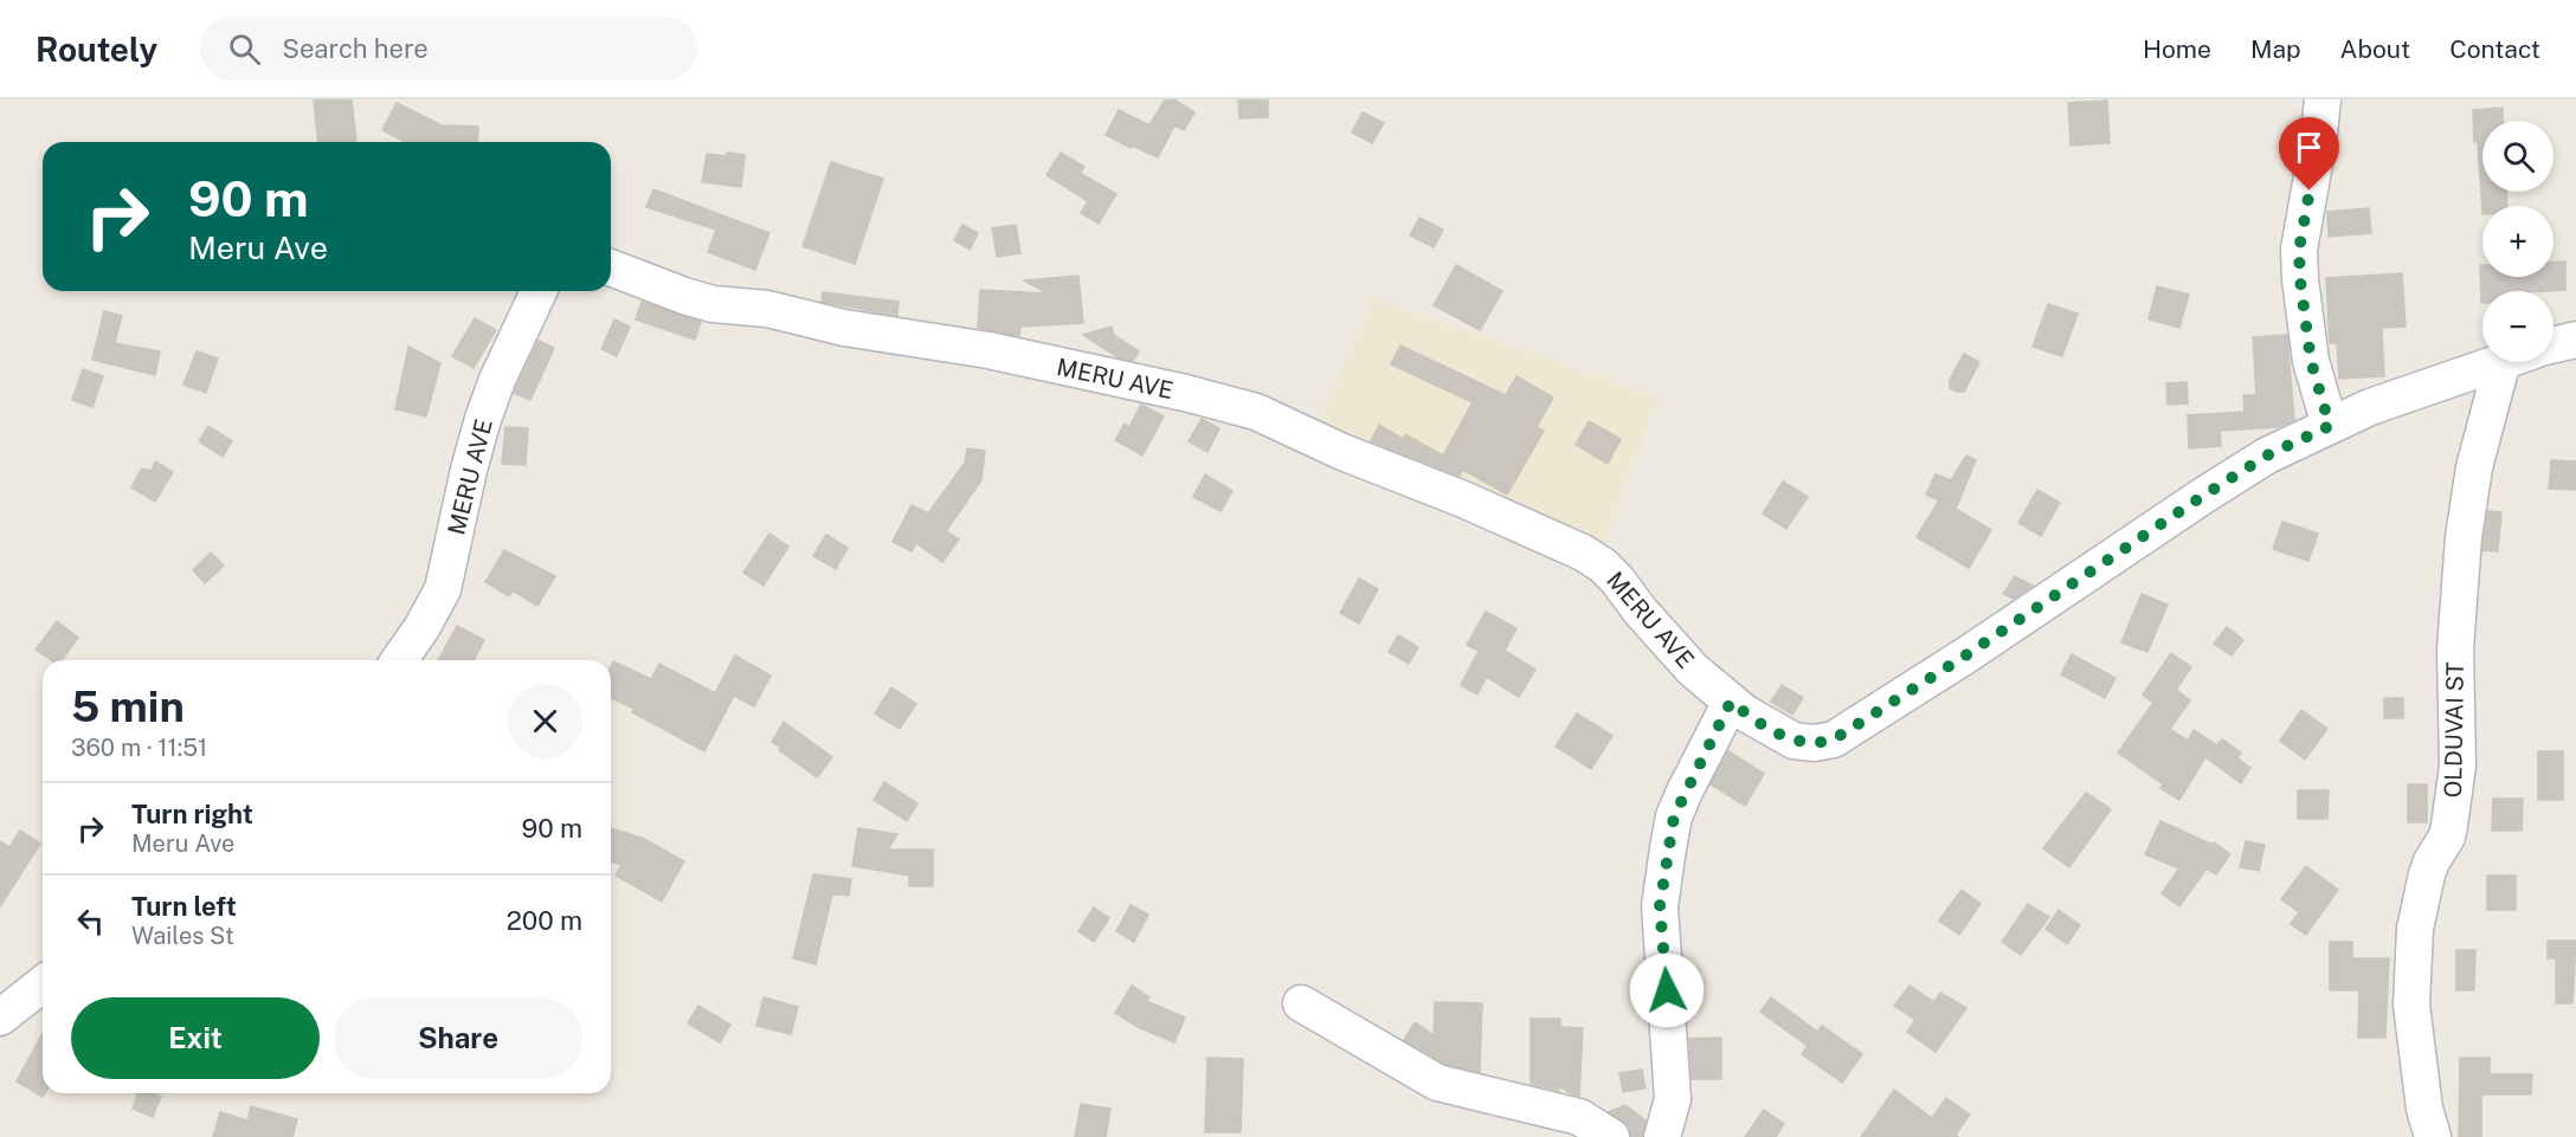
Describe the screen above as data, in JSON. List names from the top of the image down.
{
  "streets": {
    "street": ["MERU AVE", "OLDUVAI ST"]
  },
  "page": {
    "header": "Routely",
    "search": "Search here",
    "nav": [
      "Home",
      "Map",
      "About",
      "Contact"
    ],
    "map_buttons": ["+", "−"],
    "turn": ["90 m", "Meru Ave"],
    "heading": ["5 min", "360 m · 11:51"],
    "list": [
      {
        "name": "Turn right",
        "note": "Meru Ave",
        "value": "90 m"
      },
      {
        "name": "Turn left",
        "note": "Wailes St",
        "value": "200 m"
      }
    ],
    "buttons": ["Exit", "Share"]
  }
}
